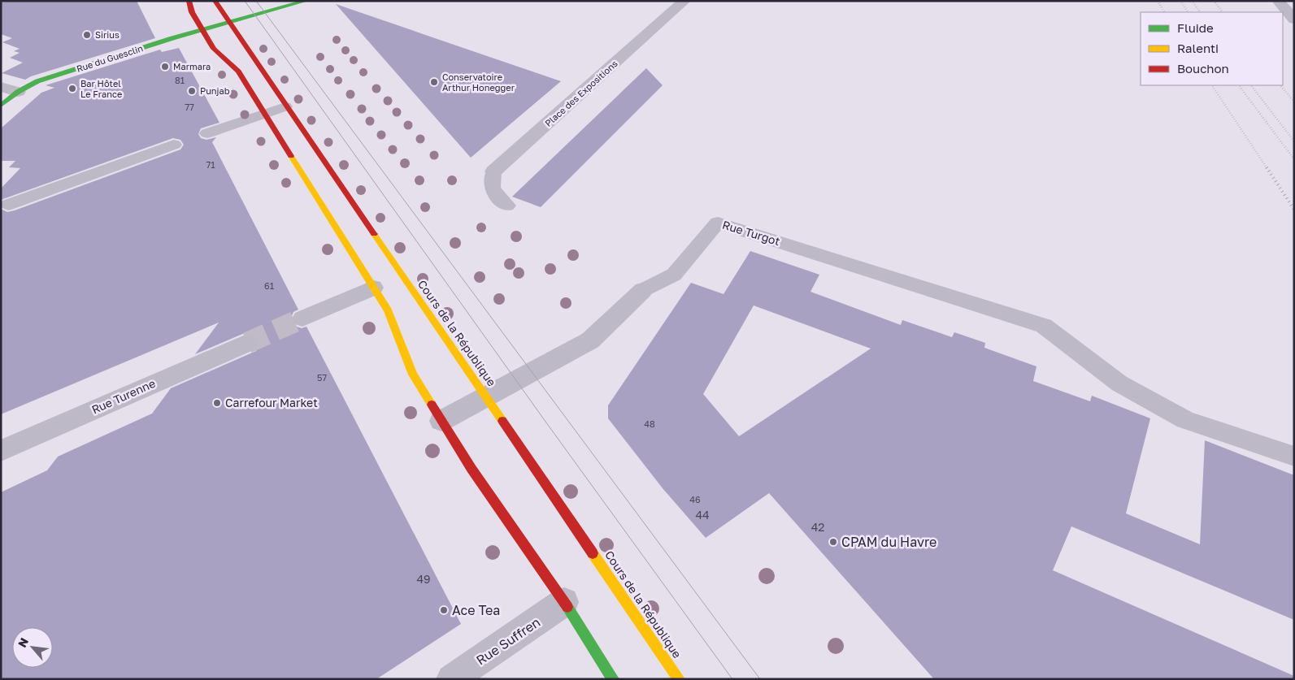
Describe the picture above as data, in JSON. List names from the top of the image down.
{
  "streets": {
    "main road": ["Rue du Guesclin", "Cours de la République"],
    "street": [
      "Place des Expositions",
      "Rue Turgot",
      "Rue Turenne",
      "Rue Suffren"
    ]
  },
  "crossings": [
    ["Rue du Guesclin", "Cours de la République"],
    ["Rue Turgot", "Cours de la République"]
  ],
  "places": [
    "Sirius",
    "Marmara",
    "Conservatoire Arthur Honegger",
    "Bar Hôtel Le France",
    "Punjab",
    "Carrefour Market",
    "CPAM du Havre",
    "Ace Tea"
  ],
  "house_numbers": [
    "81",
    "77",
    "71",
    "61",
    "57",
    "48",
    "46",
    "44",
    "42",
    "49"
  ],
  "legend": ["Fluide", "Ralenti", "Bouchon"],
  "north": "top left"
}
